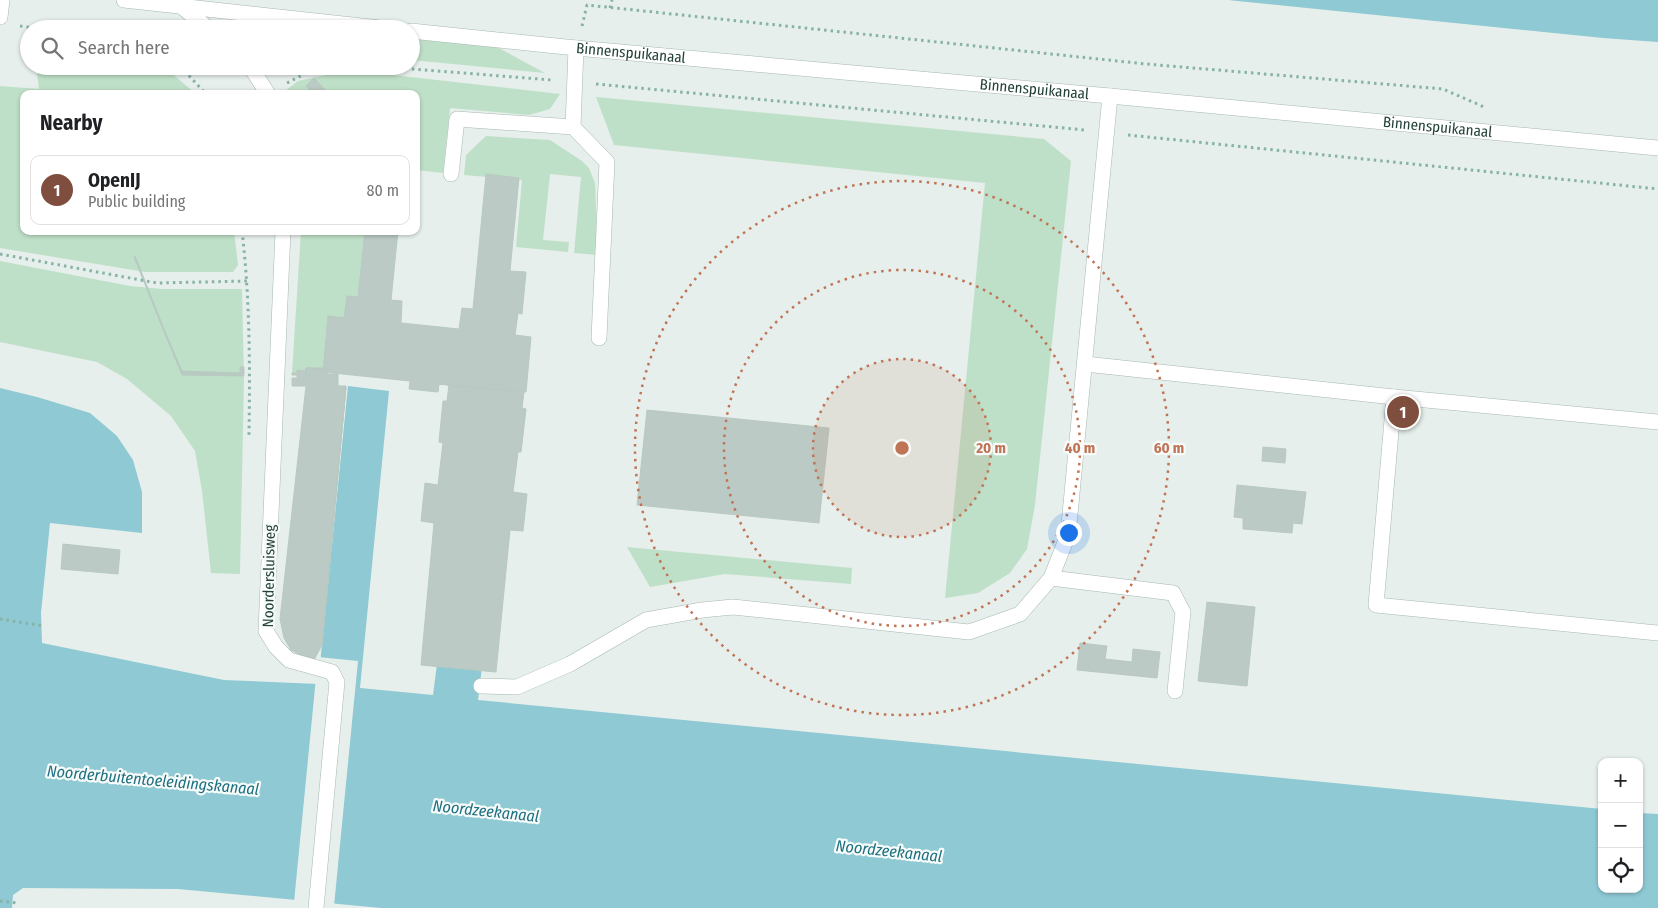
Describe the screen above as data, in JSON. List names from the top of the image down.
{
  "streets": {
    "street": ["Binnenspuikanaal", "Noordersluisweg"]
  },
  "water": ["Noorderbuitentoeleidingskanaal", "Noordzeekanaal"],
  "page": {
    "search": "Search here",
    "heading": "Nearby",
    "list": [
      {
        "mark": "1",
        "name": "OpenIJ",
        "note": "Public building",
        "value": "80 m"
      }
    ],
    "pins": "1",
    "map_buttons": ["+", "−"]
  },
  "rings": ["20 m", "40 m", "60 m"]
}
